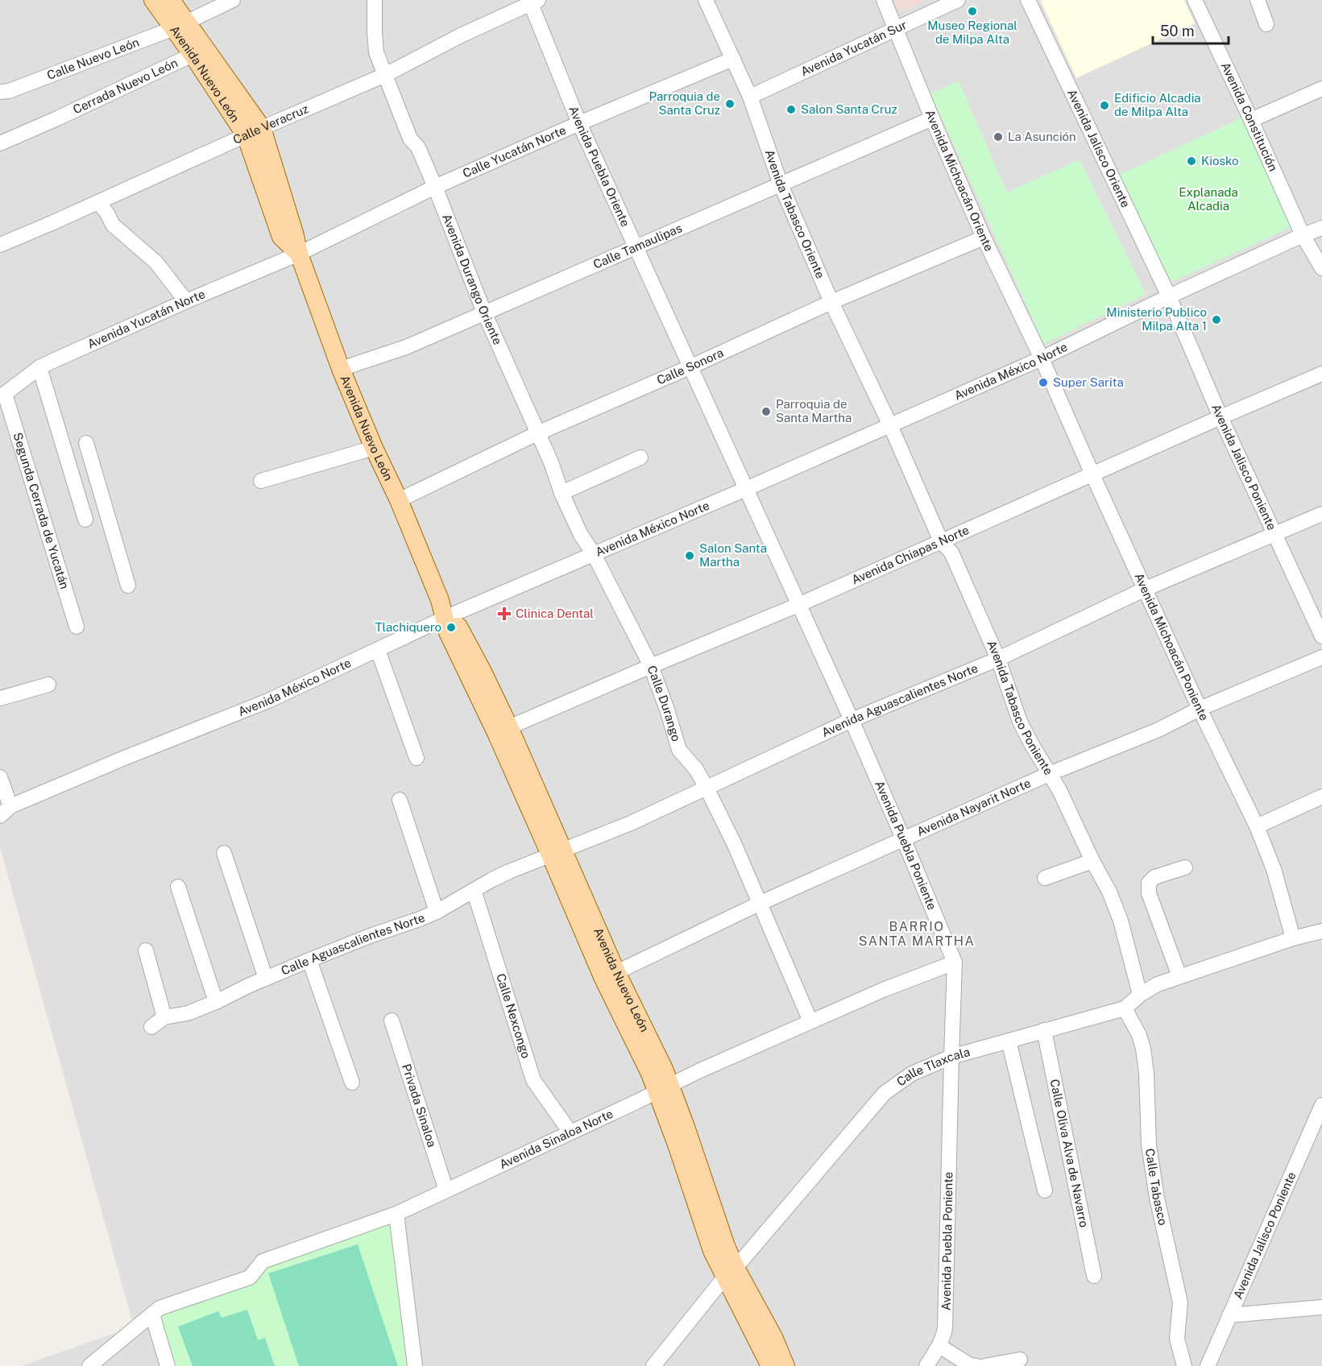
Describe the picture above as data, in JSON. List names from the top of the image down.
{
  "streets": {
    "main road": ["Avenida Nuevo León"],
    "street": [
      "Avenida Yucatán Sur",
      "Calle Nuevo León",
      "Cerrada Nuevo León",
      "Avenida Constitución",
      "Calle Veracruz",
      "Avenida Jalisco Oriente",
      "Calle Yucatán Norte",
      "Avenida Puebla Oriente",
      "Avenida Michoacán Oriente",
      "Avenida Tabasco Oriente",
      "Calle Tamaulipas",
      "Avenida Durango Oriente",
      "Avenida Yucatán Norte",
      "Calle Sonora",
      "Avenida México Norte",
      "Avenida Jalisco Poniente",
      "Segunda Cerrada de Yucatán",
      "Avenida Chiapas Norte",
      "Avenida Michoacán Poniente",
      "Avenida Aguascalientes Norte",
      "Calle Durango",
      "Avenida Tabasco Poniente",
      "Avenida Nayarit Norte",
      "Avenida Puebla Poniente",
      "Calle Aguascalientes Norte",
      "Calle Nexcongo",
      "Calle Tlaxcala",
      "Privada Sinaloa",
      "Avenida Sinaloa Norte",
      "Calle Oliva Alva de Navarro",
      "Calle Tabasco"
    ]
  },
  "crossings": [
    ["Avenida Yucatán Sur", "Avenida Michoacán Oriente"],
    ["Avenida Yucatán Sur", "Avenida Tabasco Oriente"],
    ["Calle Nuevo León", "Avenida Nuevo León"],
    ["Avenida Nuevo León", "Cerrada Nuevo León"],
    ["Avenida Nuevo León", "Calle Veracruz"],
    ["Avenida Nuevo León", "Calle Yucatán Norte"],
    ["Avenida Nuevo León", "Calle Tamaulipas"],
    ["Avenida Nuevo León", "Avenida Yucatán Norte"],
    ["Avenida Nuevo León", "Calle Sonora"],
    ["Avenida Nuevo León", "Avenida México Norte"],
    ["Avenida Nuevo León", "Avenida Chiapas Norte"],
    ["Avenida Nuevo León", "Avenida Aguascalientes Norte"],
    ["Avenida Nuevo León", "Avenida Nayarit Norte"],
    ["Avenida Nuevo León", "Calle Aguascalientes Norte"],
    ["Avenida Nuevo León", "Calle Tlaxcala"],
    ["Avenida Nuevo León", "Avenida Sinaloa Norte"],
    ["Avenida Constitución", "Avenida México Norte"],
    ["Calle Veracruz", "Avenida Puebla Oriente"],
    ["Calle Veracruz", "Avenida Durango Oriente"],
    ["Avenida Jalisco Oriente", "Avenida México Norte"],
    ["Avenida Jalisco Oriente", "Avenida Jalisco Poniente"],
    ["Calle Yucatán Norte", "Avenida Puebla Oriente"],
    ["Calle Yucatán Norte", "Avenida Tabasco Oriente"],
    ["Calle Yucatán Norte", "Avenida Durango Oriente"],
    ["Calle Yucatán Norte", "Avenida Yucatán Norte"],
    ["Avenida Puebla Oriente", "Calle Tamaulipas"],
    ["Avenida Puebla Oriente", "Calle Sonora"],
    ["Avenida Puebla Oriente", "Avenida México Norte"],
    ["Avenida Puebla Oriente", "Avenida Puebla Poniente"],
    ["Avenida Michoacán Oriente", "Calle Tamaulipas"],
    ["Avenida Michoacán Oriente", "Calle Sonora"],
    ["Avenida Michoacán Oriente", "Avenida México Norte"],
    ["Avenida Michoacán Oriente", "Avenida Michoacán Poniente"],
    ["Avenida Tabasco Oriente", "Calle Tamaulipas"],
    ["Avenida Tabasco Oriente", "Calle Sonora"],
    ["Avenida Tabasco Oriente", "Avenida México Norte"],
    ["Avenida Tabasco Oriente", "Avenida Tabasco Poniente"],
    ["Calle Tamaulipas", "Avenida Durango Oriente"],
    ["Avenida Durango Oriente", "Calle Sonora"],
    ["Avenida Durango Oriente", "Avenida México Norte"],
    ["Avenida Durango Oriente", "Calle Durango"],
    ["Avenida Yucatán Norte", "Segunda Cerrada de Yucatán"],
    ["Avenida México Norte", "Avenida Jalisco Poniente"],
    ["Avenida México Norte", "Avenida Michoacán Poniente"],
    ["Avenida México Norte", "Calle Durango"],
    ["Avenida México Norte", "Avenida Tabasco Poniente"],
    ["Avenida México Norte", "Avenida Puebla Poniente"],
    ["Avenida Jalisco Poniente", "Avenida Chiapas Norte"],
    ["Avenida Jalisco Poniente", "Avenida Aguascalientes Norte"],
    ["Avenida Chiapas Norte", "Avenida Michoacán Poniente"],
    ["Avenida Chiapas Norte", "Calle Durango"],
    ["Avenida Chiapas Norte", "Avenida Tabasco Poniente"],
    ["Avenida Chiapas Norte", "Avenida Puebla Poniente"],
    ["Avenida Michoacán Poniente", "Avenida Aguascalientes Norte"],
    ["Avenida Michoacán Poniente", "Avenida Nayarit Norte"],
    ["Avenida Michoacán Poniente", "Calle Tlaxcala"],
    ["Avenida Aguascalientes Norte", "Calle Durango"],
    ["Avenida Aguascalientes Norte", "Avenida Tabasco Poniente"],
    ["Avenida Aguascalientes Norte", "Avenida Puebla Poniente"],
    ["Avenida Aguascalientes Norte", "Calle Aguascalientes Norte"],
    ["Calle Durango", "Avenida Nayarit Norte"],
    ["Calle Durango", "Avenida Sinaloa Norte"],
    ["Avenida Tabasco Poniente", "Avenida Nayarit Norte"],
    ["Avenida Tabasco Poniente", "Calle Tlaxcala"],
    ["Avenida Nayarit Norte", "Avenida Puebla Poniente"],
    ["Avenida Puebla Poniente", "Calle Tlaxcala"],
    ["Avenida Puebla Poniente", "Avenida Sinaloa Norte"],
    ["Calle Aguascalientes Norte", "Calle Nexcongo"],
    ["Calle Nexcongo", "Avenida Sinaloa Norte"],
    ["Calle Tlaxcala", "Calle Oliva Alva de Navarro"],
    ["Calle Tlaxcala", "Calle Tabasco"],
    ["Privada Sinaloa", "Avenida Sinaloa Norte"]
  ],
  "districts": ["BARRIO SANTA MARTHA"],
  "parks": ["Explanada Alcadia"],
  "places": {
    "other": [
      "Museo Regional de Milpa Alta",
      "Parroquia de Santa Cruz",
      "Edificio Alcadia de Milpa Alta",
      "Salon Santa Cruz",
      "La Asunción",
      "Kiosko",
      "Ministerio Publico Milpa Alta 1",
      "Super Sarita",
      "Parroquia de Santa Martha",
      "Salon Santa Martha",
      "Tlachiquero"
    ],
    "health": ["Clinica Dental"]
  },
  "scale_bar": "50 m"
}
